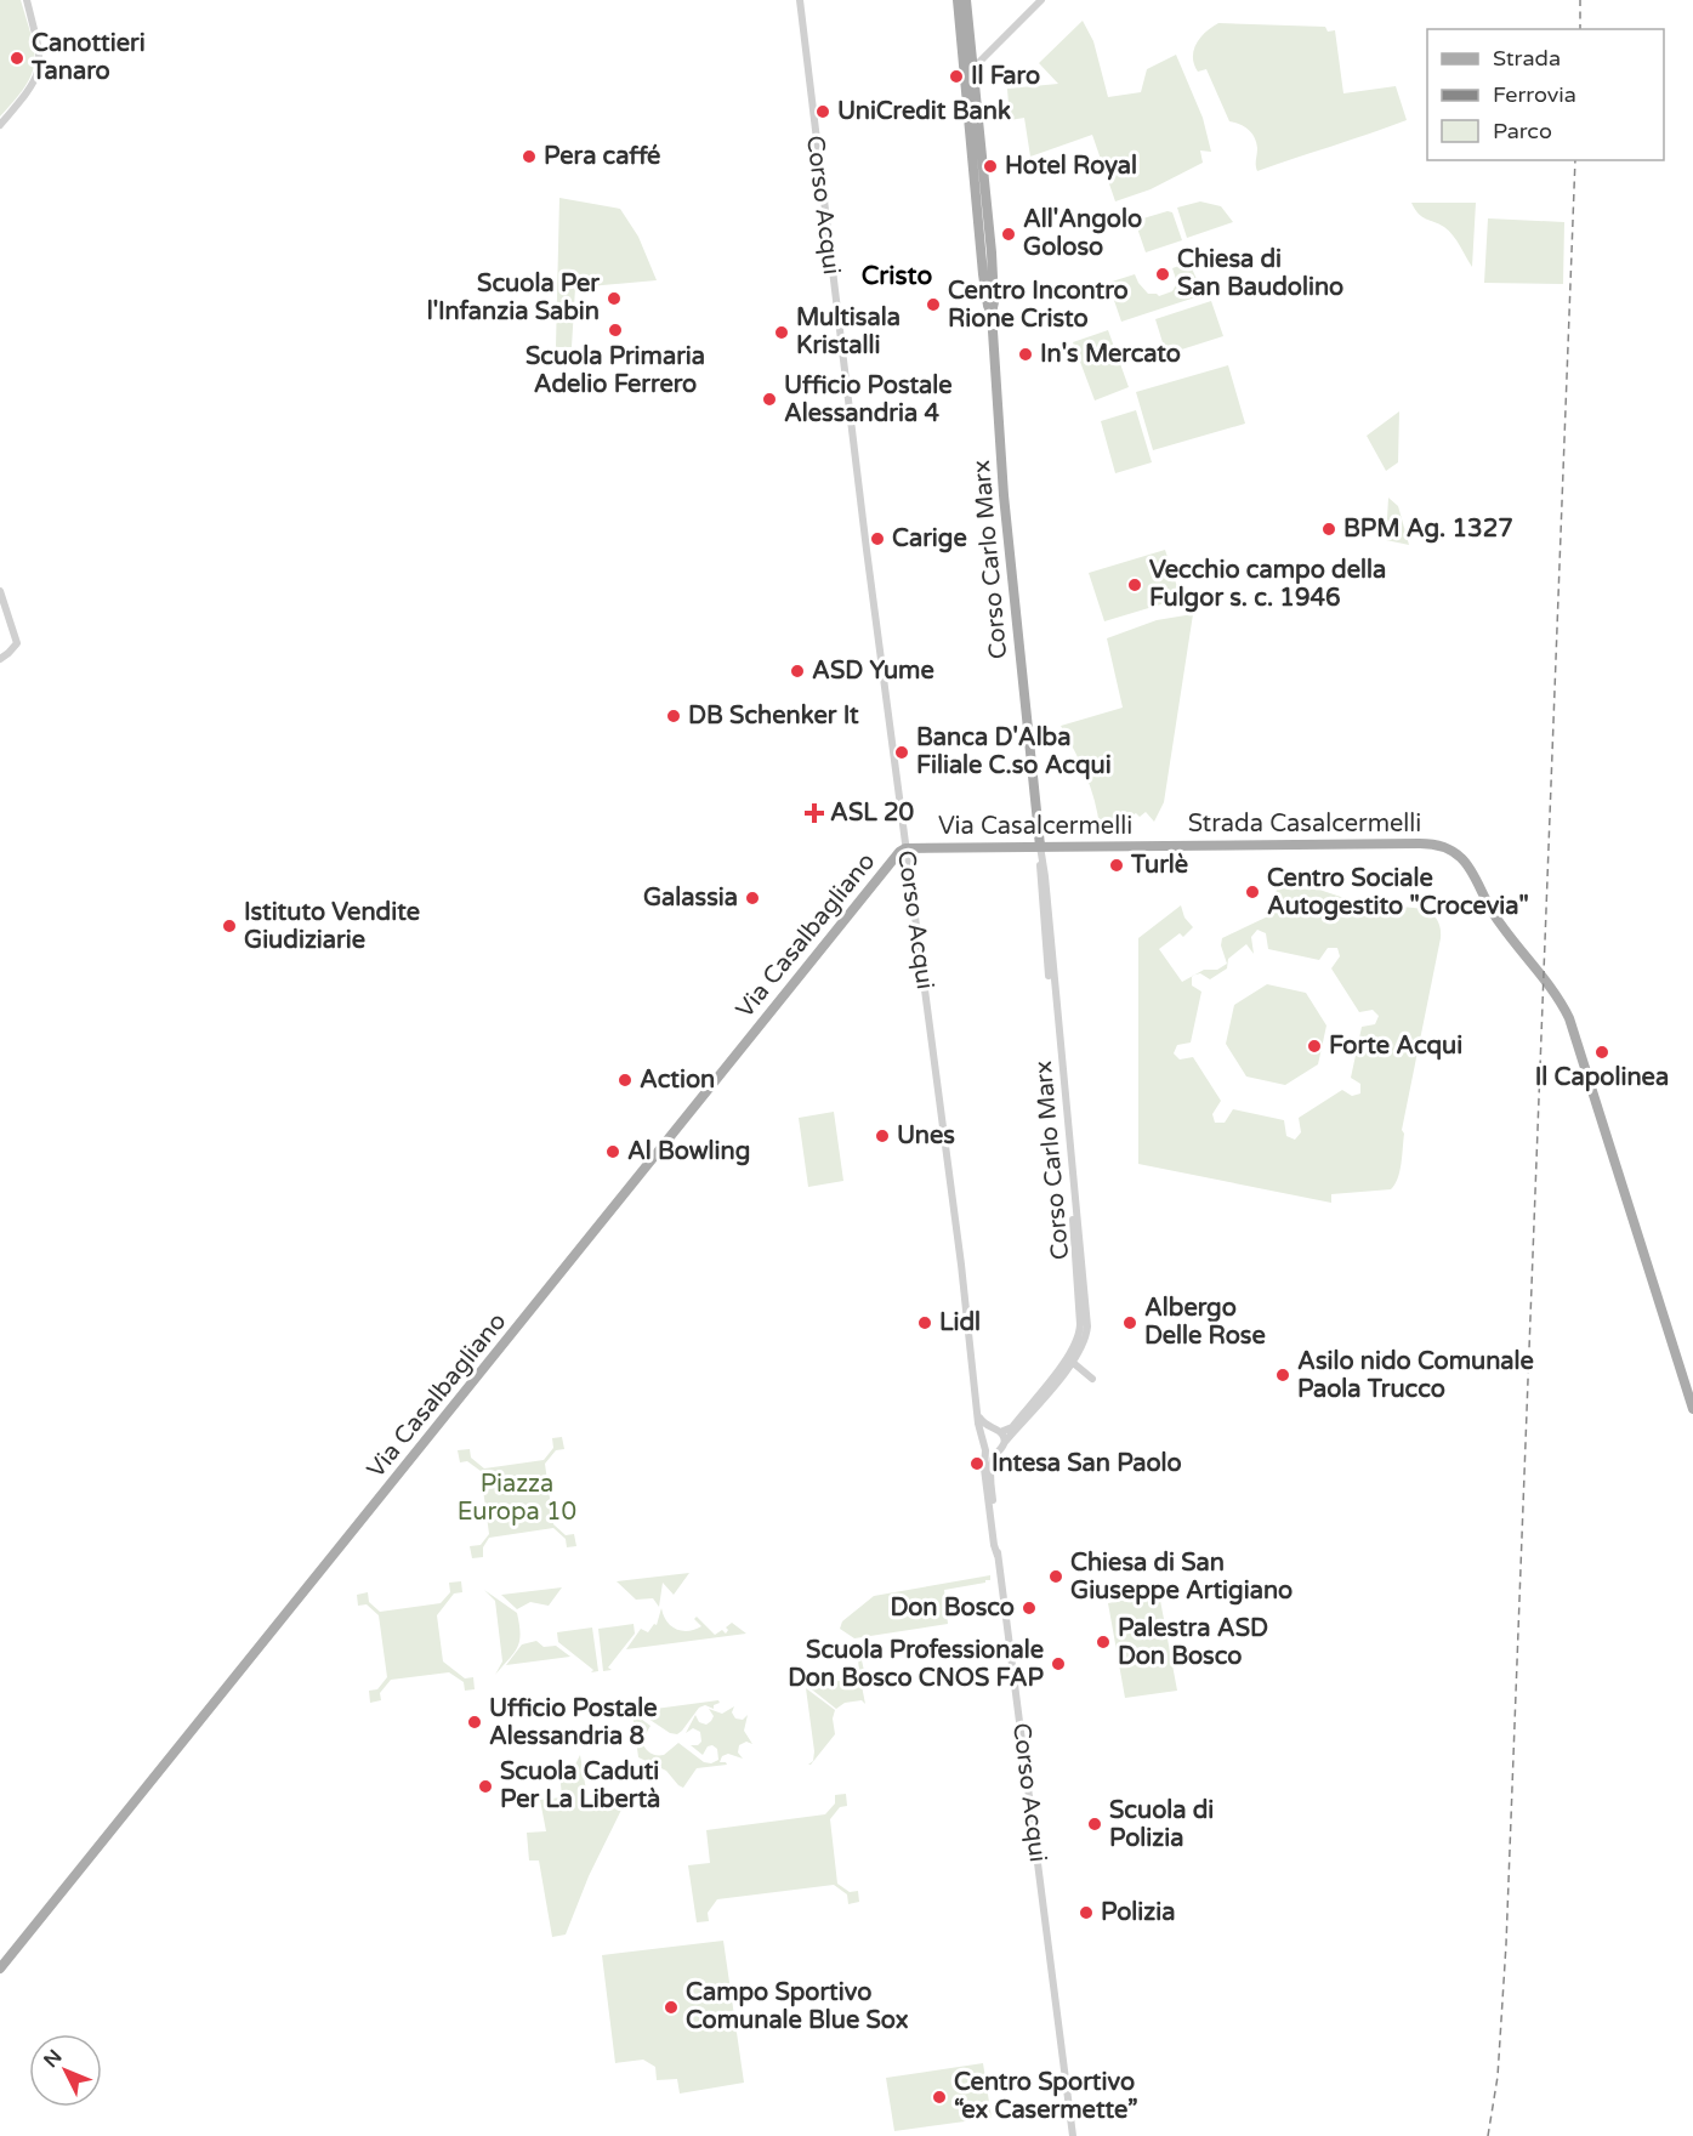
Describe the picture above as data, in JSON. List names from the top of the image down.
{
  "streets": {
    "main road": [
      "Corso Carlo Marx",
      "Strada Casalcermelli",
      "Via Casalcermelli",
      "Via Casalbagliano"
    ],
    "street": ["Corso Acqui"]
  },
  "crossings": [
    ["Corso Acqui", "Corso Carlo Marx"],
    ["Corso Acqui", "Via Casalcermelli"],
    ["Corso Acqui", "Via Casalbagliano"],
    ["Corso Carlo Marx", "Via Casalcermelli"],
    ["Strada Casalcermelli", "Via Casalcermelli"],
    ["Via Casalcermelli", "Via Casalbagliano"]
  ],
  "districts": ["Cristo"],
  "parks": ["Piazza Europa 10"],
  "places": {
    "other": [
      "Canottieri Tanaro",
      "Il Faro",
      "UniCredit Bank",
      "Pera caffé",
      "Hotel Royal",
      "All'Angolo Goloso",
      "Chiesa di San Baudolino",
      "Scuola Per l'Infanzia Sabin",
      "Centro Incontro Rione Cristo",
      "Scuola Primaria Adelio Ferrero",
      "Multisala Kristalli",
      "In's Mercato",
      "Ufficio Postale Alessandria 4",
      "BPM Ag. 1327",
      "Carige",
      "Vecchio campo della Fulgor s. c. 1946",
      "ASD Yume",
      "DB Schenker It",
      "Banca D'Alba Filiale C.so Acqui",
      "Turlè",
      "Centro Sociale Autogestito \"Crocevia\"",
      "Galassia",
      "Istituto Vendite Giudiziarie",
      "Forte Acqui",
      "Il Capolinea",
      "Action",
      "Unes",
      "Al Bowling",
      "Lidl",
      "Albergo Delle Rose",
      "Asilo nido Comunale Paola Trucco",
      "Intesa San Paolo",
      "Chiesa di San Giuseppe Artigiano",
      "Don Bosco",
      "Palestra ASD Don Bosco",
      "Scuola Professionale Don Bosco CNOS FAP",
      "Ufficio Postale Alessandria 8",
      "Scuola Caduti Per La Libertà",
      "Scuola di Polizia",
      "Polizia",
      "Campo Sportivo Comunale Blue Sox",
      "Centro Sportivo “ex Casermette”"
    ],
    "health": ["ASL 20"]
  },
  "legend": ["Strada", "Ferrovia", "Parco"],
  "north": "top left"
}
